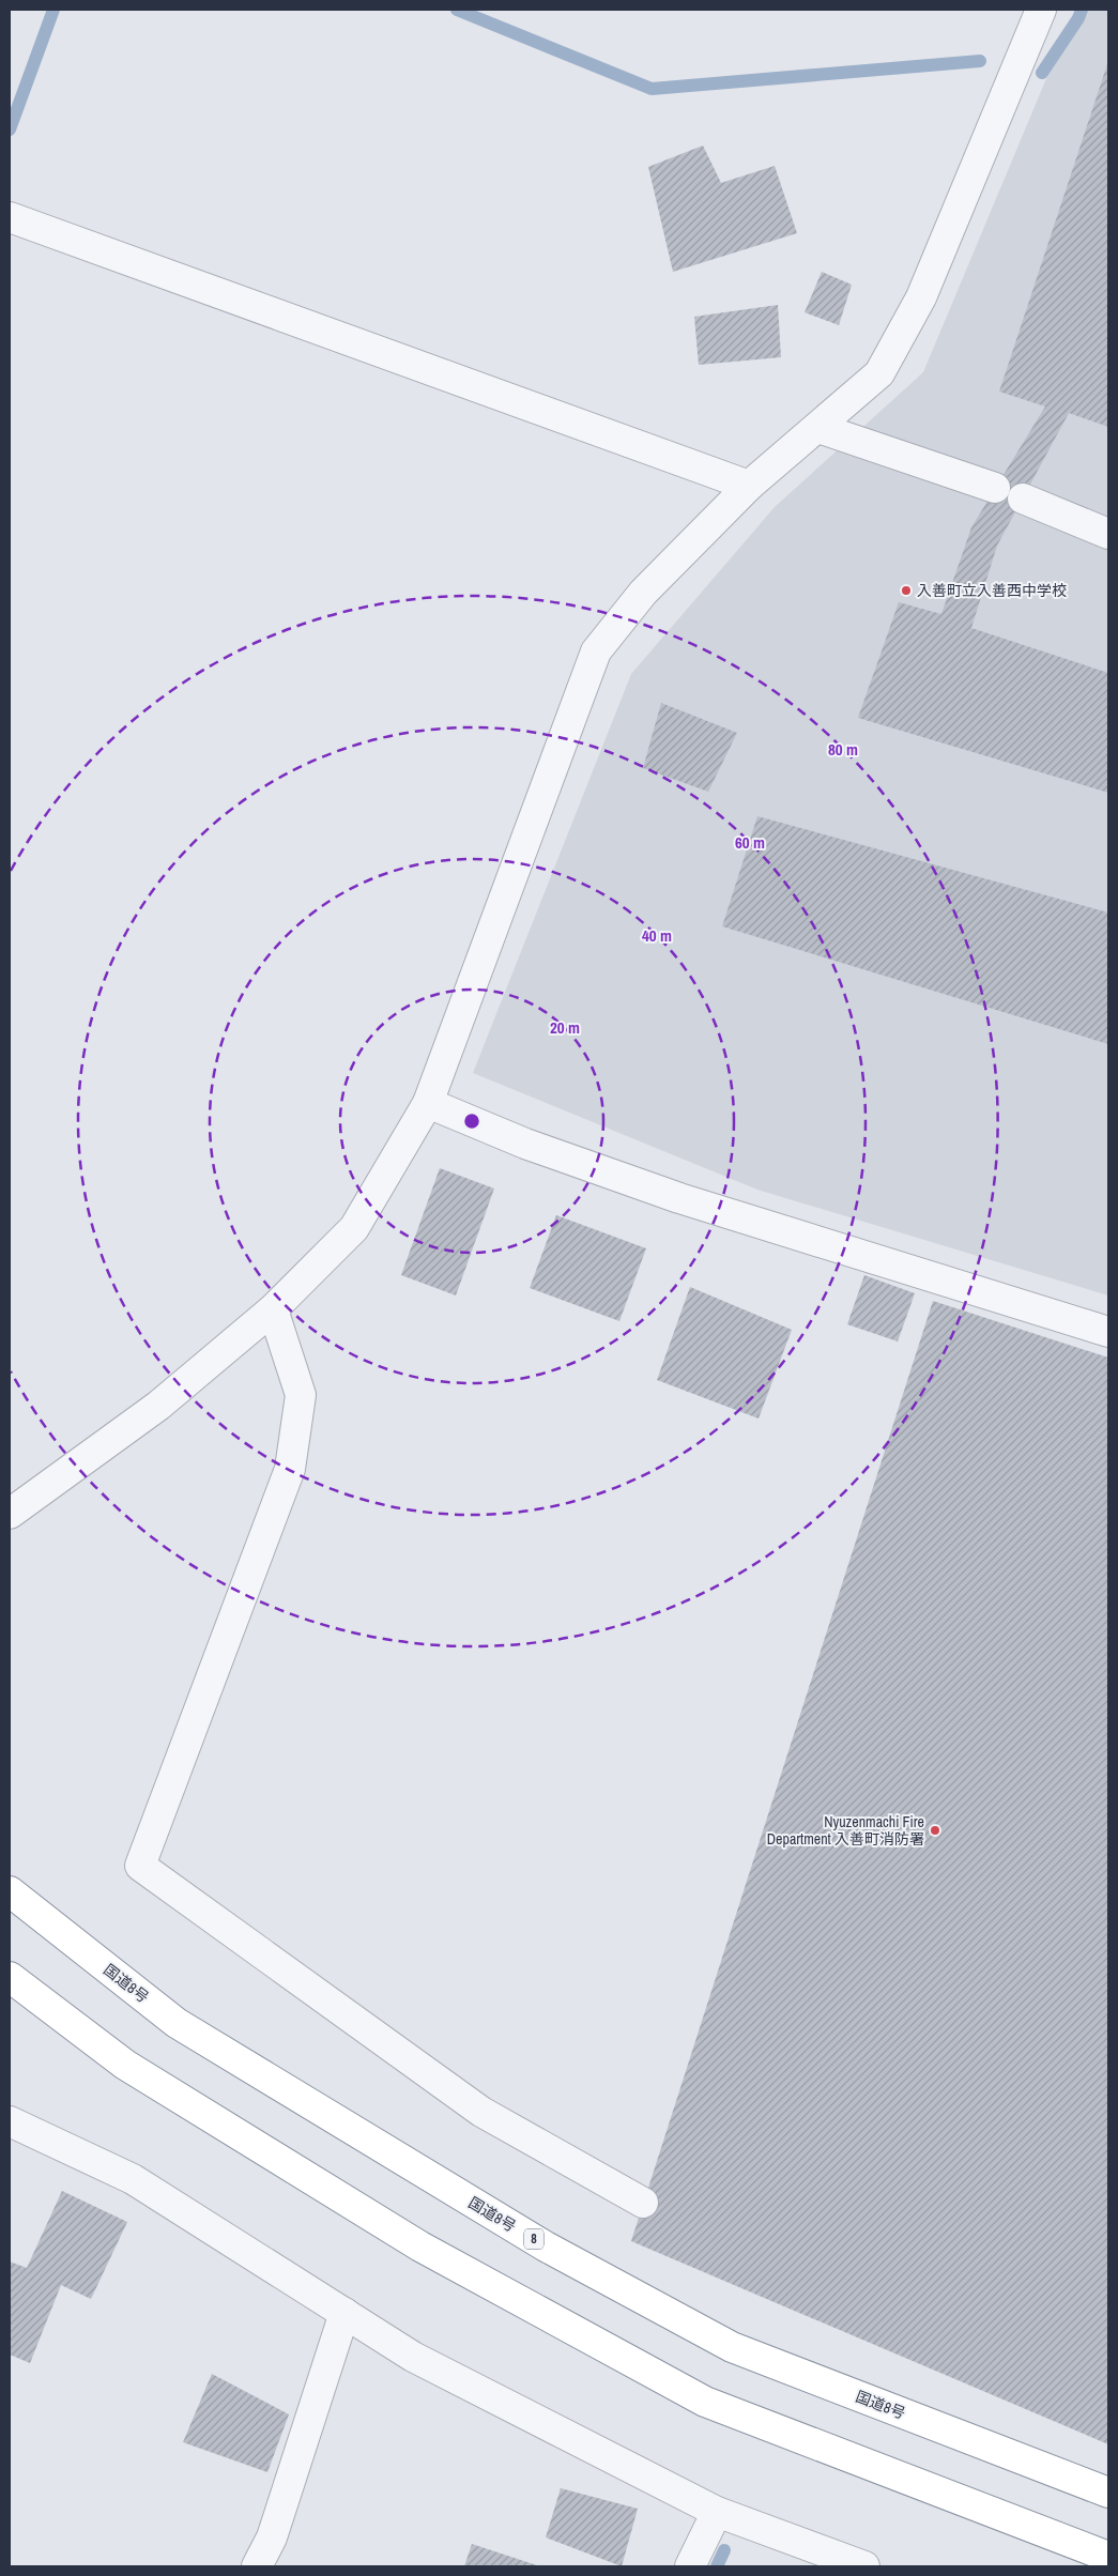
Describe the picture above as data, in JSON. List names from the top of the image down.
{
  "streets": {
    "highway": ["国道8号", "8"]
  },
  "places": ["入善町立入善西中学校", "Nyuzenmachi Fire Department 入善町消防署"],
  "rings": [
    "80 m",
    "60 m",
    "40 m",
    "20 m"
  ]
}
